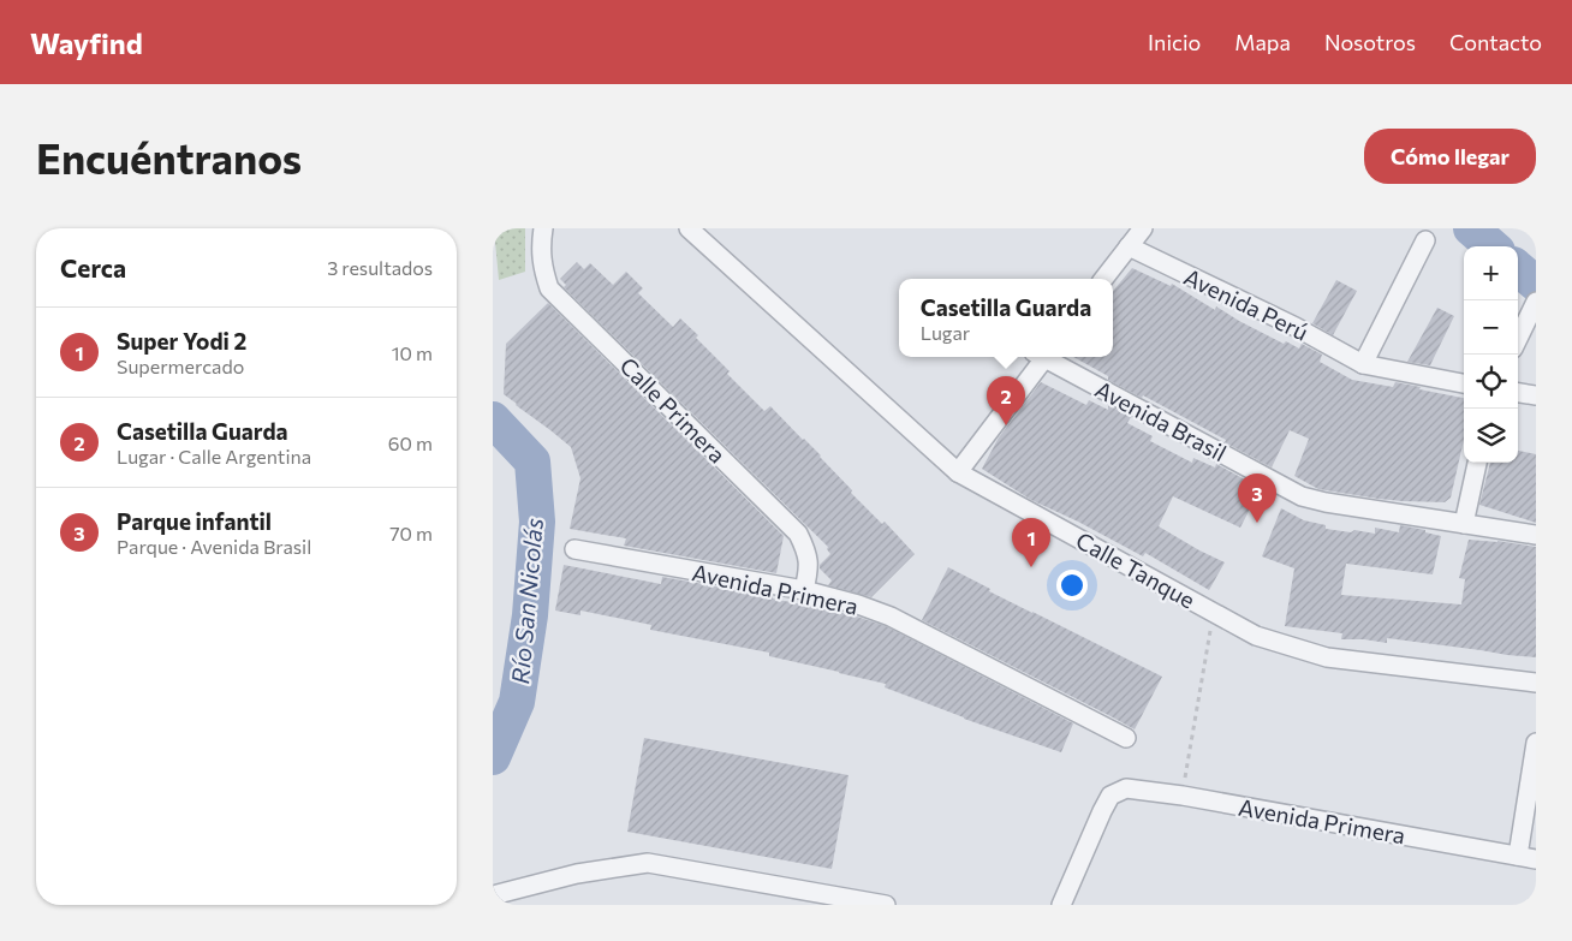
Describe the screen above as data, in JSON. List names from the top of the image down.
{
  "streets": {
    "street": [
      "Avenida Perú",
      "Calle Primera",
      "Avenida Brasil",
      "Calle Tanque",
      "Avenida Primera"
    ]
  },
  "crossings": [
    ["Calle Primera", "Avenida Primera"]
  ],
  "water": ["Río San Nicolás"],
  "page": {
    "header": "Wayfind",
    "nav": [
      "Inicio",
      "Mapa",
      "Nosotros",
      "Contacto"
    ],
    "buttons": "Cómo llegar",
    "title": "Encuéntranos",
    "heading": ["Cerca", "3 resultados"],
    "map_buttons": ["+", "−"],
    "popup": ["Casetilla Guarda", "Lugar"],
    "list": [
      {
        "mark": "1",
        "name": "Super Yodi 2",
        "note": "Supermercado",
        "value": "10 m"
      },
      {
        "mark": "2",
        "name": "Casetilla Guarda",
        "note": "Lugar · Calle Argentina",
        "value": "60 m"
      },
      {
        "mark": "3",
        "name": "Parque infantil",
        "note": "Parque · Avenida Brasil",
        "value": "70 m"
      }
    ],
    "pins": ["2", "3", "1"]
  }
}
